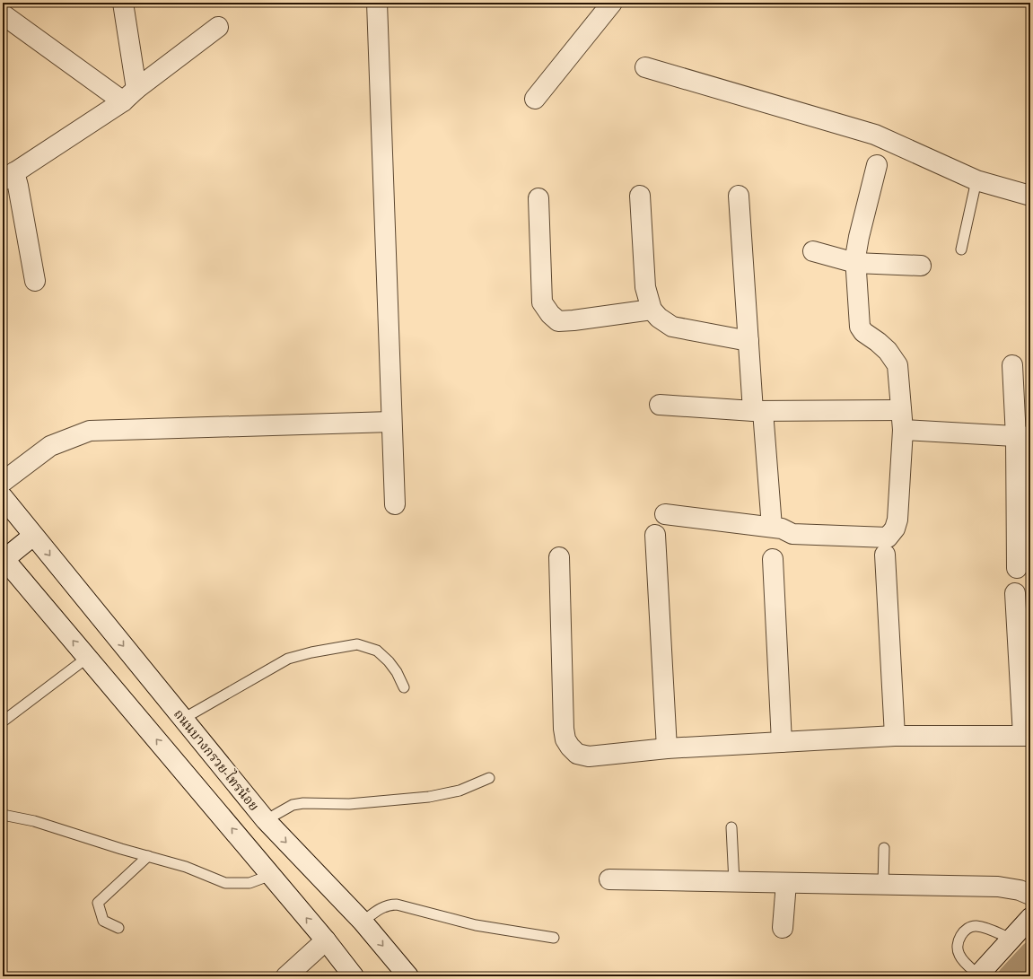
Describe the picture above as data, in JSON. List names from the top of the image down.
{
  "streets": {
    "street": ["ถนนบางกรวย-ไทรน้อย"]
  }
}
